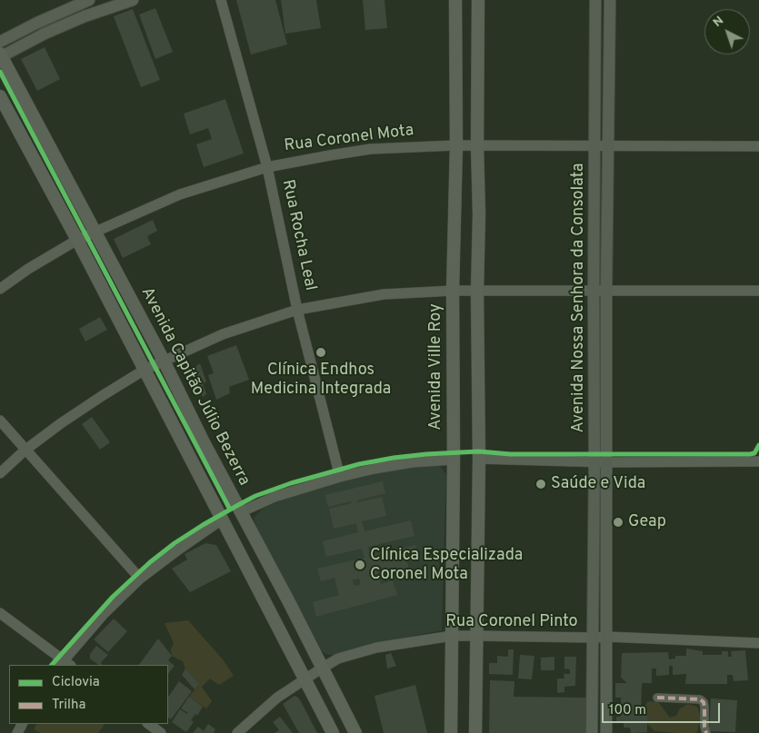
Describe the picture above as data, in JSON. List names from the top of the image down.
{
  "streets": {
    "main road": ["Avenida Nossa Senhora da Consolata", "Avenida Ville Roy", "Avenida Capitão Júlio Bezerra"],
    "street": ["Rua Coronel Mota", "Rua Rocha Leal", "Rua Coronel Pinto"]
  },
  "crossings": [
    ["Rua Coronel Mota", "Rua Rocha Leal"],
    ["Rua Coronel Mota", "Avenida Nossa Senhora da Consolata"],
    ["Rua Coronel Mota", "Avenida Ville Roy"],
    ["Rua Coronel Mota", "Avenida Capitão Júlio Bezerra"],
    ["Avenida Nossa Senhora da Consolata", "Rua Coronel Pinto"],
    ["Avenida Ville Roy", "Rua Coronel Pinto"],
    ["Avenida Capitão Júlio Bezerra", "Rua Coronel Pinto"]
  ],
  "places": [
    "Clínica Endhos Medicina Integrada",
    "Saúde e Vida",
    "Geap",
    "Clínica Especializada Coronel Mota"
  ],
  "legend": ["Ciclovia", "Trilha"],
  "scale_bar": "100 m",
  "north": "top left"
}
